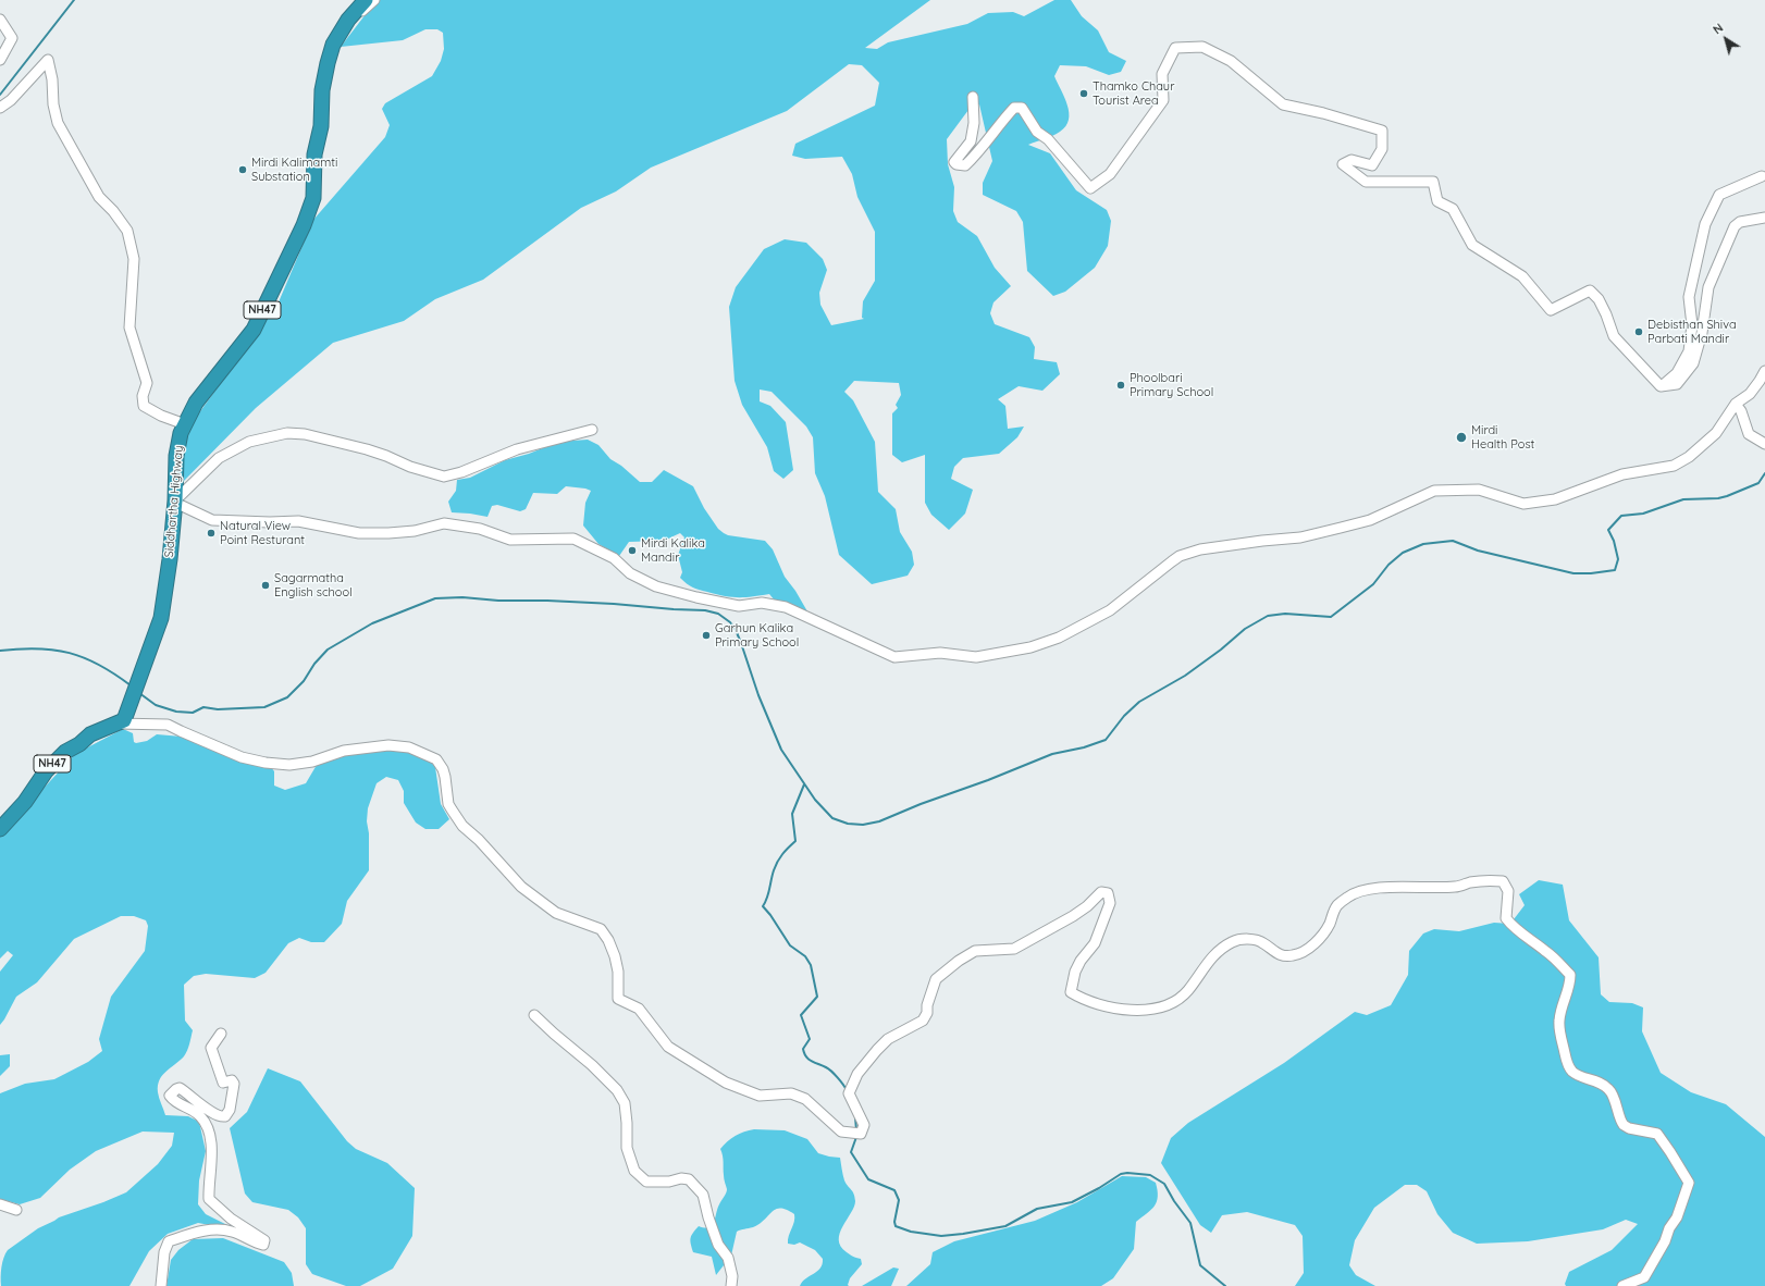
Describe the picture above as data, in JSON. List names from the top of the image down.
{
  "streets": {
    "highway": ["NH47", "Siddhartha Highway"]
  },
  "crossings": [
    ["NH47", "Siddhartha Highway"]
  ],
  "places": [
    "Thamko Chaur Tourist Area",
    "Mirdi Kalimamti Substation",
    "Debisthan Shiva Parbati Mandir",
    "Phoolbari Primary School",
    "Mirdi Health Post",
    "Natural View Point Resturant",
    "Mirdi Kalika Mandir",
    "Sagarmatha English school",
    "Garhun Kalika Primary School"
  ],
  "north": "top left"
}
